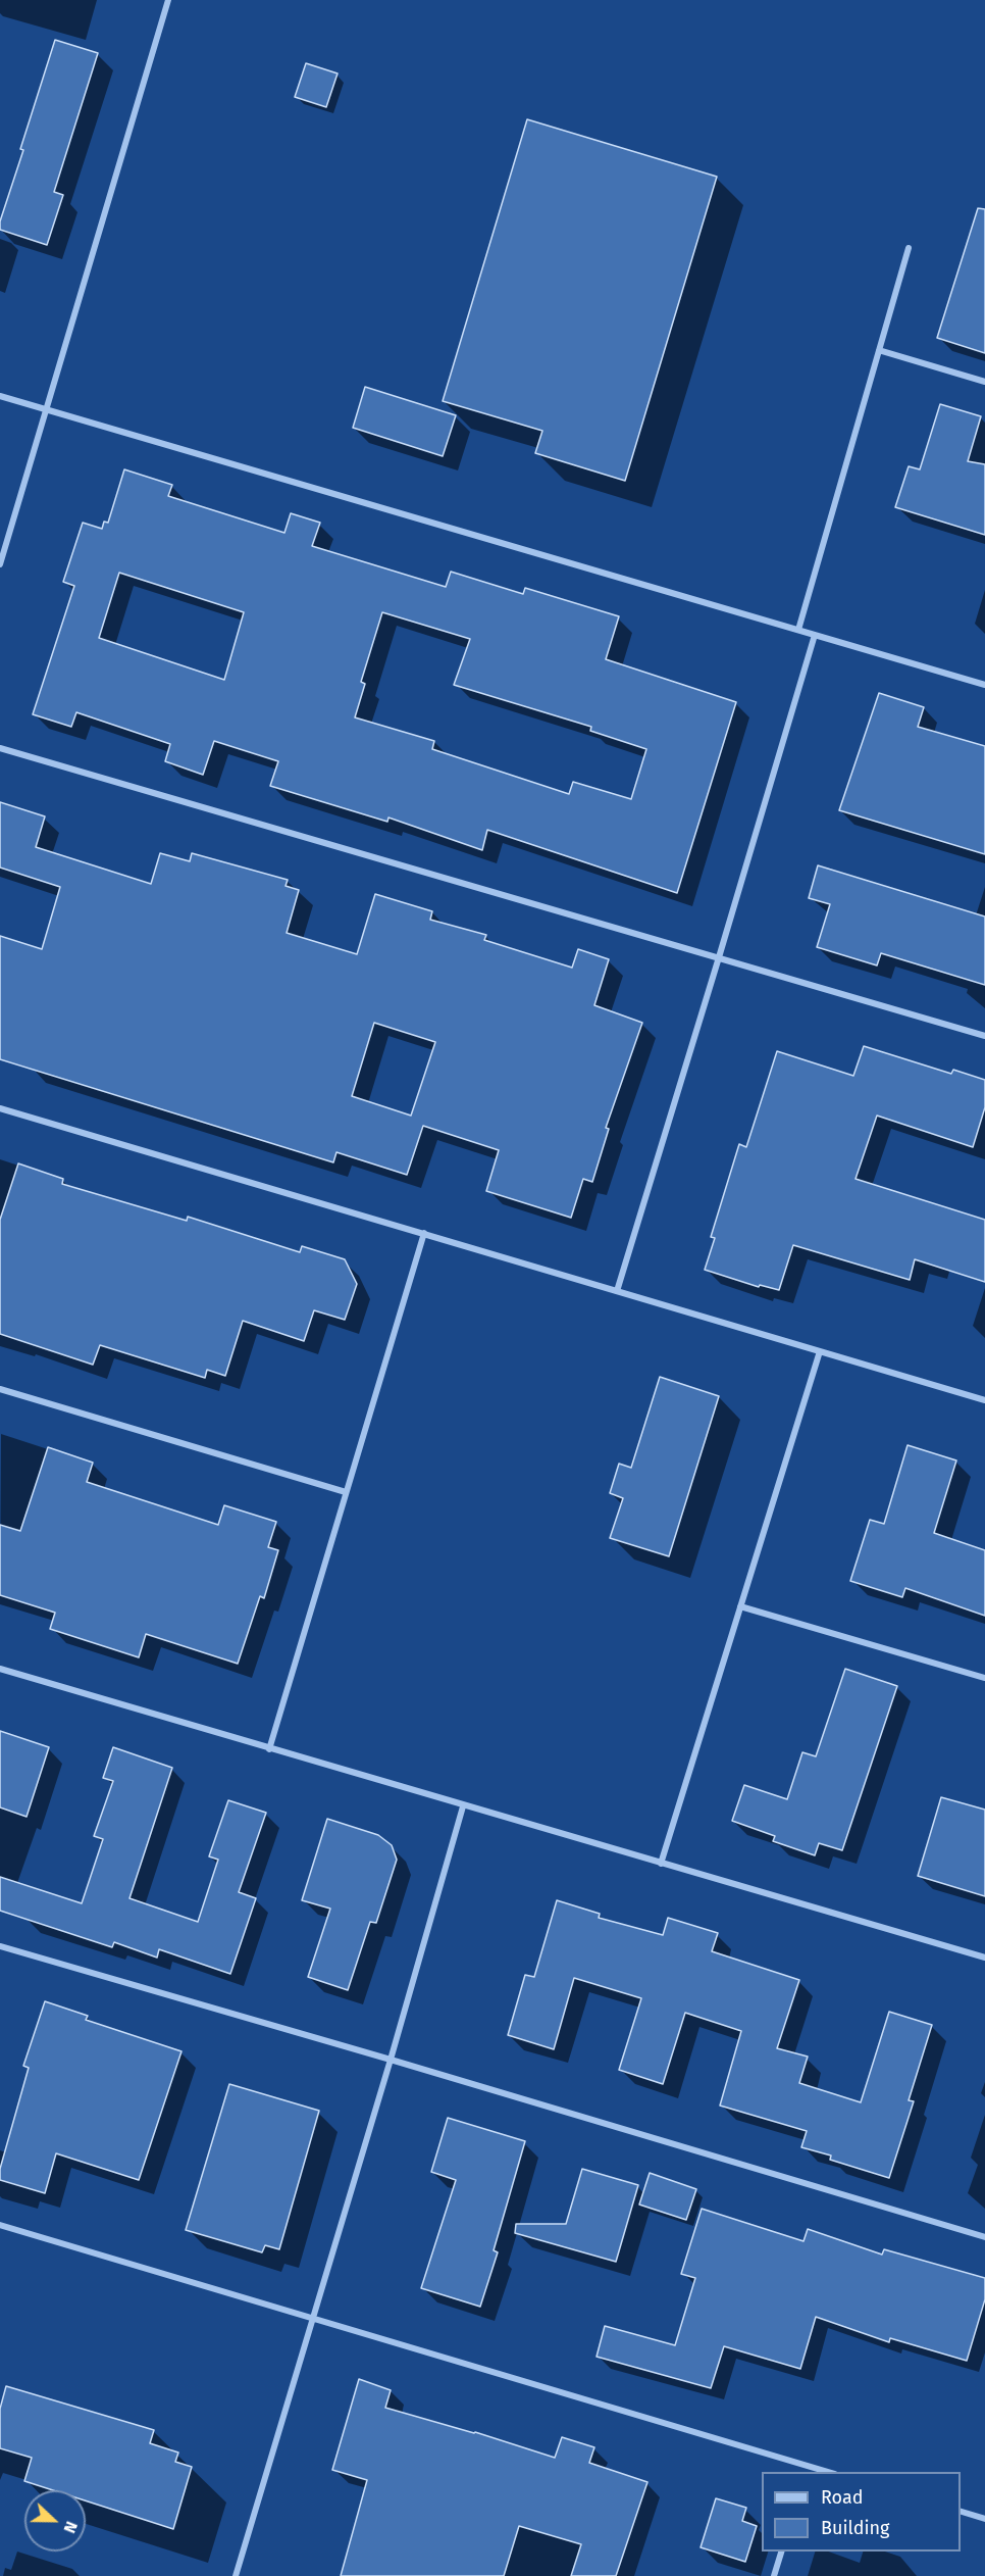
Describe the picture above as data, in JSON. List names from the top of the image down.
{
  "legend": ["Road", "Building"],
  "north": "right"
}
